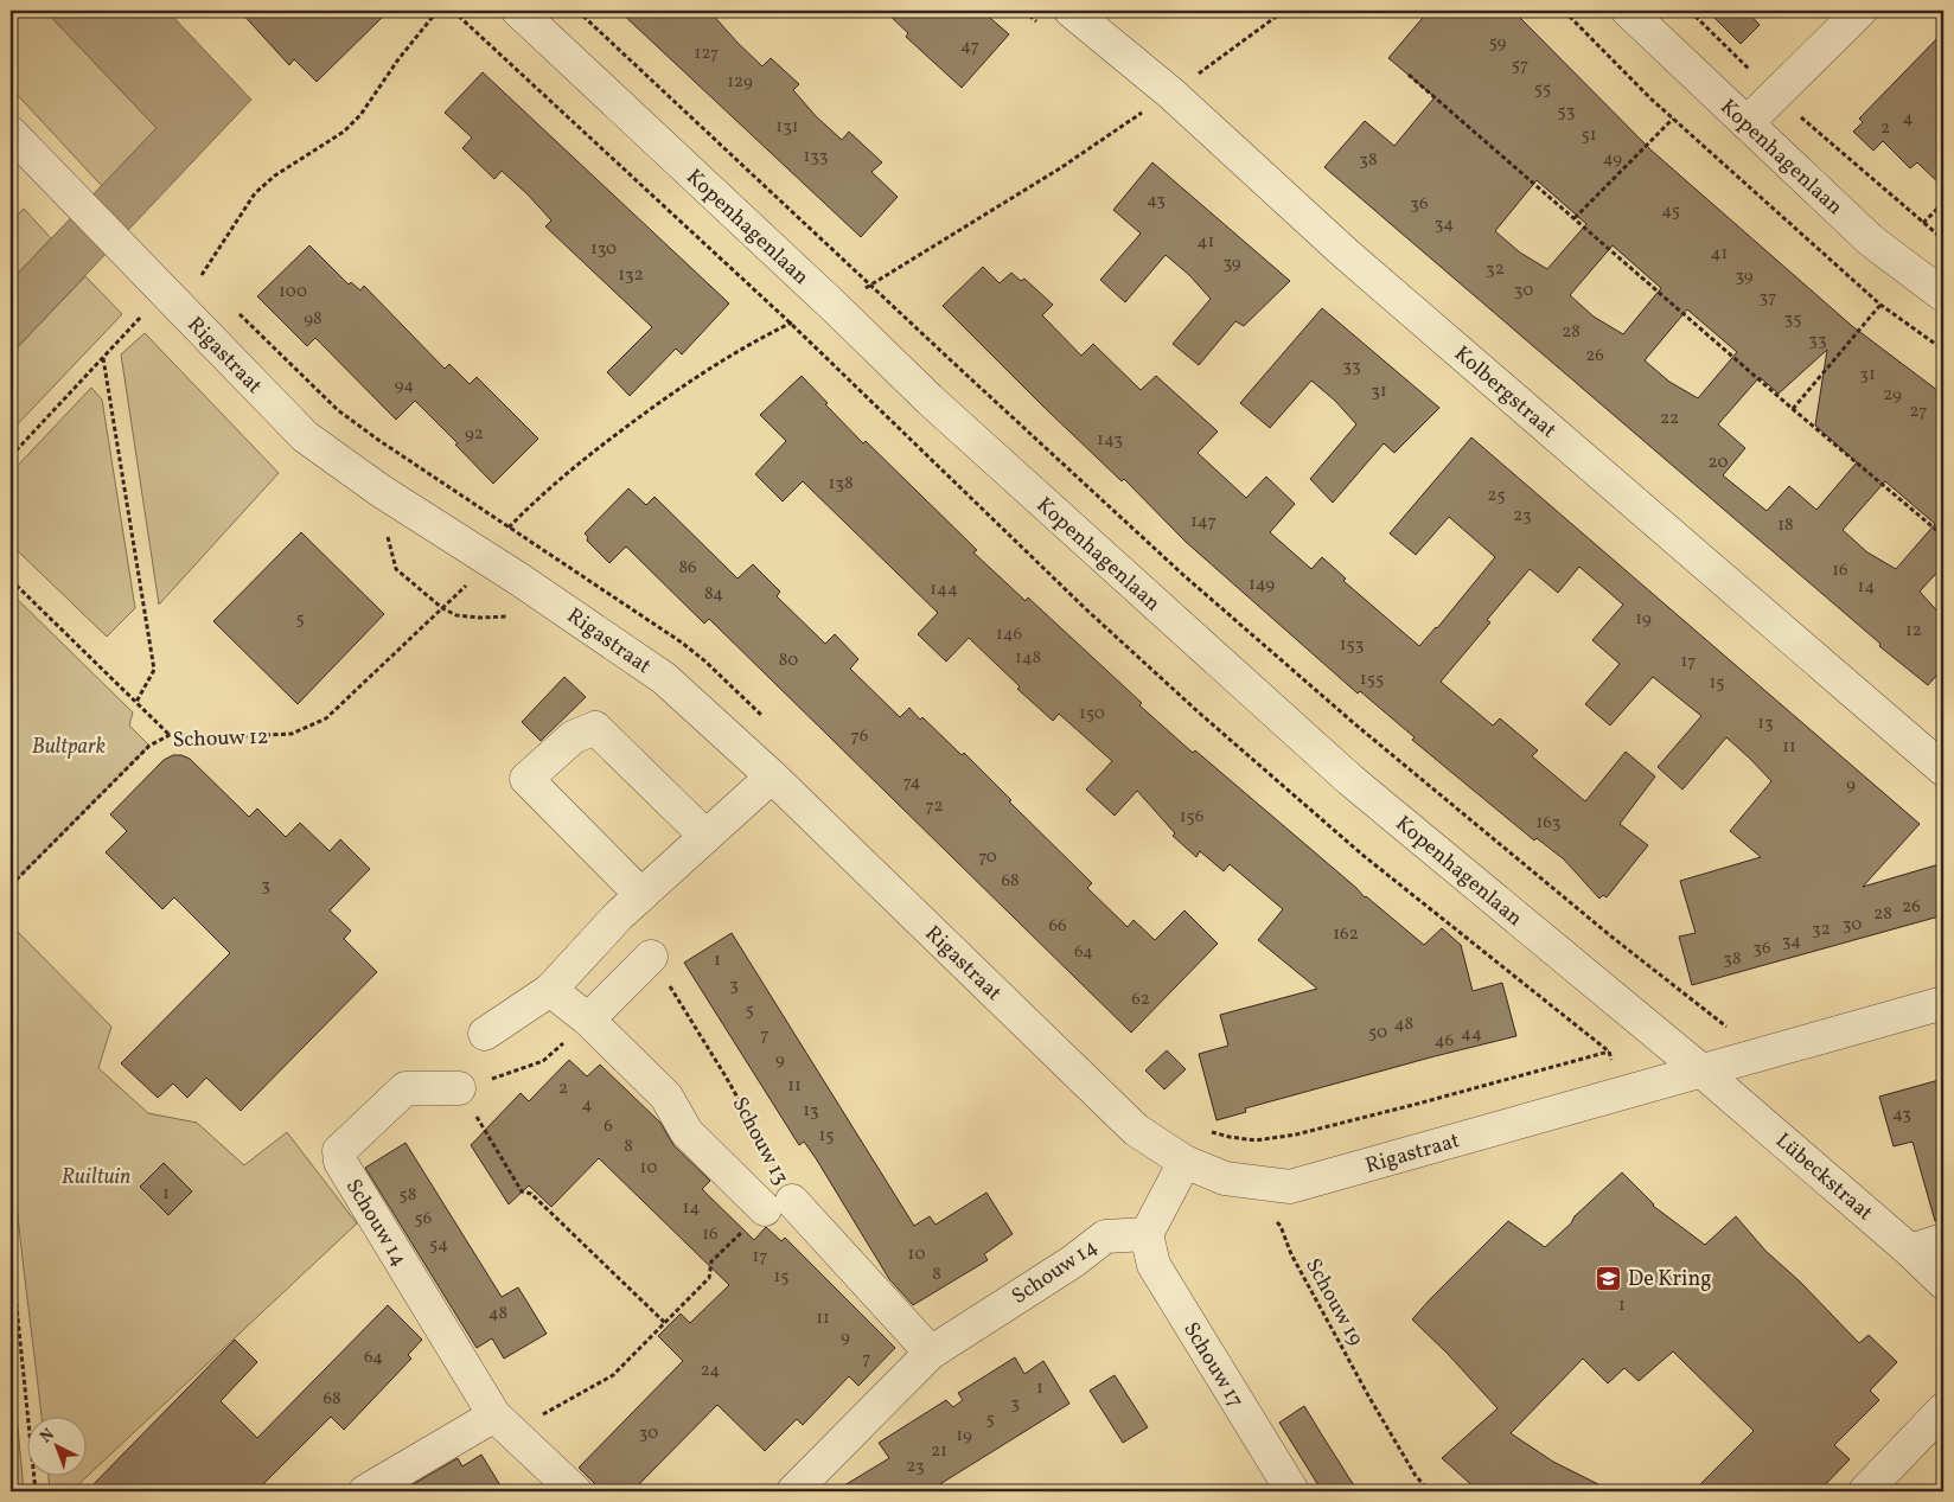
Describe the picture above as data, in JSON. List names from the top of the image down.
{
  "streets": {
    "street": [
      "Kopenhagenlaan",
      "Rigastraat",
      "Kolbergstraat",
      "Schouw 13",
      "Lübeckstraat",
      "Schouw 14",
      "Schouw 17"
    ],
    "path": ["Schouw 12", "Schouw 19"]
  },
  "crossings": [
    ["Kopenhagenlaan", "Rigastraat"],
    ["Kopenhagenlaan", "Lübeckstraat"],
    ["Rigastraat", "Lübeckstraat"],
    ["Schouw 14", "Schouw 17"]
  ],
  "parks": ["Bultpark", "Ruiltuin"],
  "places": {
    "school or university": ["De Kring"]
  },
  "house_numbers": [
    "59",
    "47",
    "127",
    "57",
    "129",
    "55",
    "53",
    "4",
    "131",
    "2",
    "51",
    "133",
    "49",
    "38",
    "43",
    "36",
    "45",
    "34",
    "41",
    "130",
    "41",
    "39",
    "32",
    "132",
    "39",
    "30",
    "100",
    "37",
    "98",
    "35",
    "28",
    "33",
    "26",
    "33",
    "31",
    "94",
    "31",
    "29",
    "27",
    "22",
    "92",
    "143",
    "20",
    "138",
    "25",
    "23",
    "147",
    "18",
    "86",
    "16",
    "149",
    "14",
    "144",
    "84",
    "5",
    "19",
    "12",
    "146",
    "153",
    "148",
    "80",
    "17",
    "155",
    "15",
    "150",
    "13",
    "76",
    "11",
    "74",
    "9",
    "72",
    "156",
    "163",
    "70",
    "68",
    "3",
    "26",
    "28",
    "30",
    "66",
    "32",
    "162",
    "34",
    "36",
    "64",
    "38",
    "1",
    "3",
    "62",
    "5",
    "48",
    "50",
    "44",
    "7",
    "46",
    "9",
    "11",
    "2",
    "4",
    "13",
    "43",
    "6",
    "15",
    "8",
    "10",
    "1",
    "58",
    "14",
    "56",
    "16",
    "54",
    "10",
    "17",
    "8",
    "15",
    "1",
    "48",
    "11",
    "9",
    "64",
    "7",
    "24",
    "1",
    "68",
    "3",
    "5",
    "30",
    "19",
    "21",
    "23"
  ],
  "north": "top left"
}
